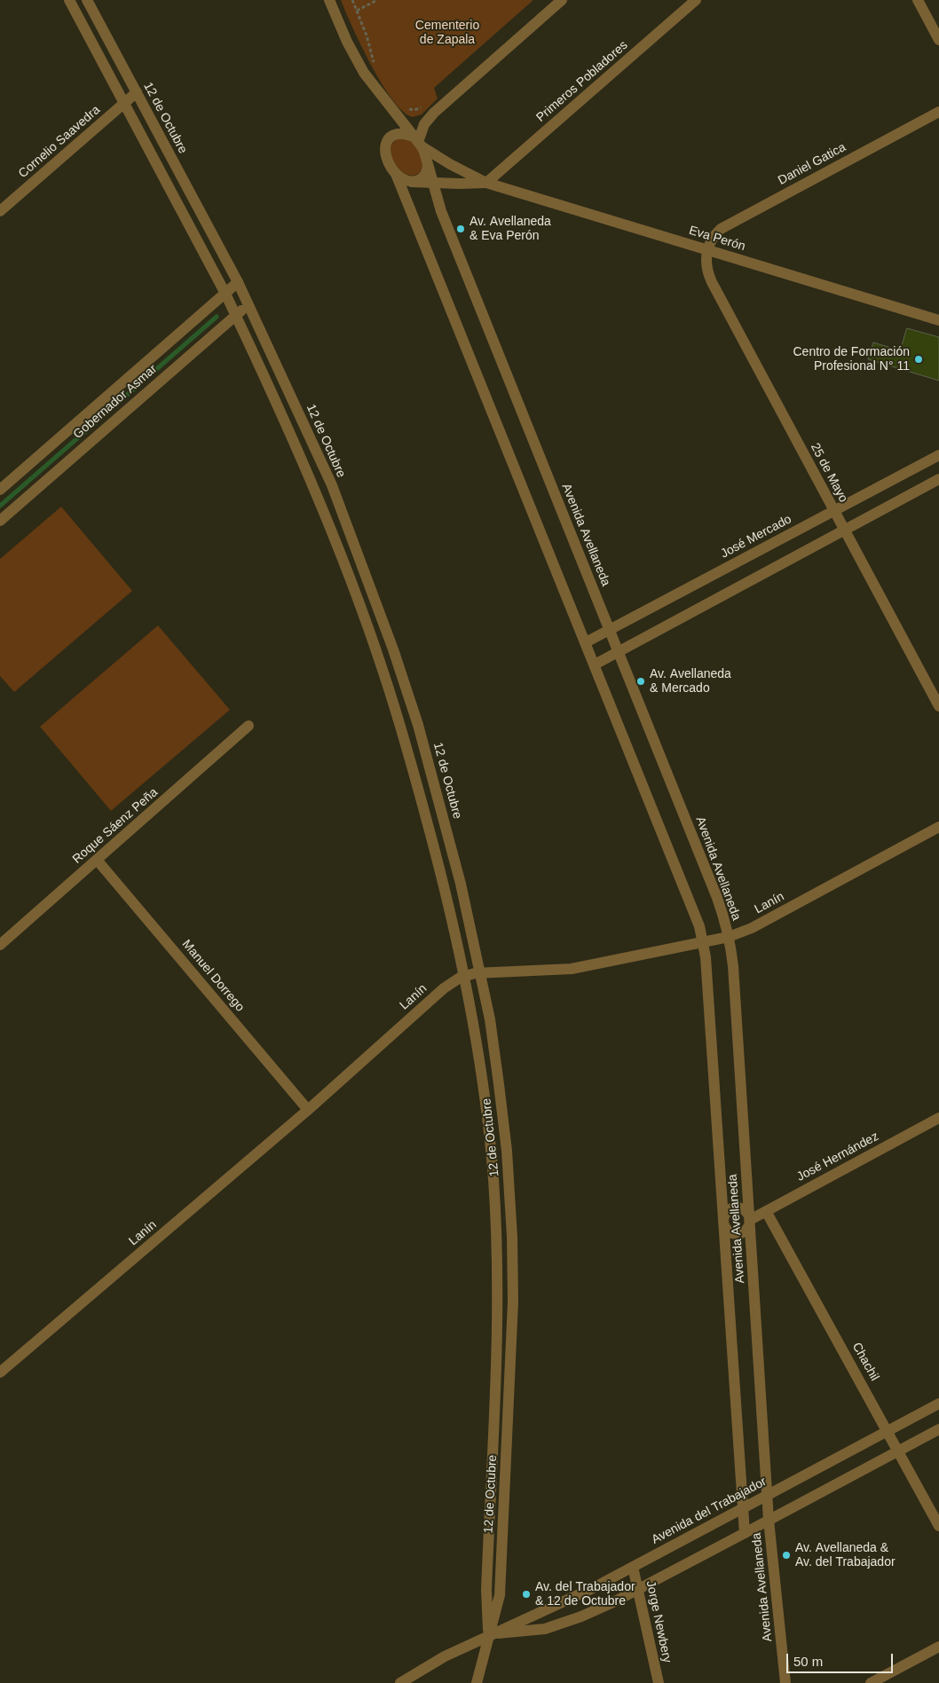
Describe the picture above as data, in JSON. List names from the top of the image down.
{
  "streets": {
    "street": [
      "Primeros Pobladores",
      "12 de Octubre",
      "Cornelio Saavedra",
      "Daniel Gatica",
      "Eva Perón",
      "Gobernador Asmar",
      "25 de Mayo",
      "Avenida Avellaneda",
      "José Mercado",
      "Roque Sáenz Peña",
      "Lanín",
      "Manuel Dorrego",
      "José Hernández",
      "Chachil",
      "Avenida del Trabajador",
      "Jorge Newbery"
    ]
  },
  "crossings": [
    ["Primeros Pobladores", "Eva Perón"],
    ["12 de Octubre", "Cornelio Saavedra"],
    ["12 de Octubre", "Gobernador Asmar"],
    ["12 de Octubre", "Lanín"],
    ["12 de Octubre", "Avenida del Trabajador"],
    ["Daniel Gatica", "Eva Perón"],
    ["Daniel Gatica", "25 de Mayo"],
    ["Eva Perón", "25 de Mayo"],
    ["Eva Perón", "Avenida Avellaneda"],
    ["25 de Mayo", "José Mercado"],
    ["Avenida Avellaneda", "José Mercado"],
    ["Avenida Avellaneda", "Lanín"],
    ["Avenida Avellaneda", "José Hernández"],
    ["Avenida Avellaneda", "Avenida del Trabajador"],
    ["Roque Sáenz Peña", "Manuel Dorrego"],
    ["Lanín", "Manuel Dorrego"],
    ["José Hernández", "Chachil"],
    ["Chachil", "Avenida del Trabajador"],
    ["Avenida del Trabajador", "Jorge Newbery"]
  ],
  "parks": ["Cementerio de Zapala"],
  "places": [
    "Av. Avellaneda & Eva Perón",
    "Centro de Formación Profesional N° 11",
    "Av. Avellaneda & Mercado",
    "Av. Avellaneda & Av. del Trabajador",
    "Av. del Trabajador & 12 de Octubre"
  ],
  "scale_bar": "50 m"
}
